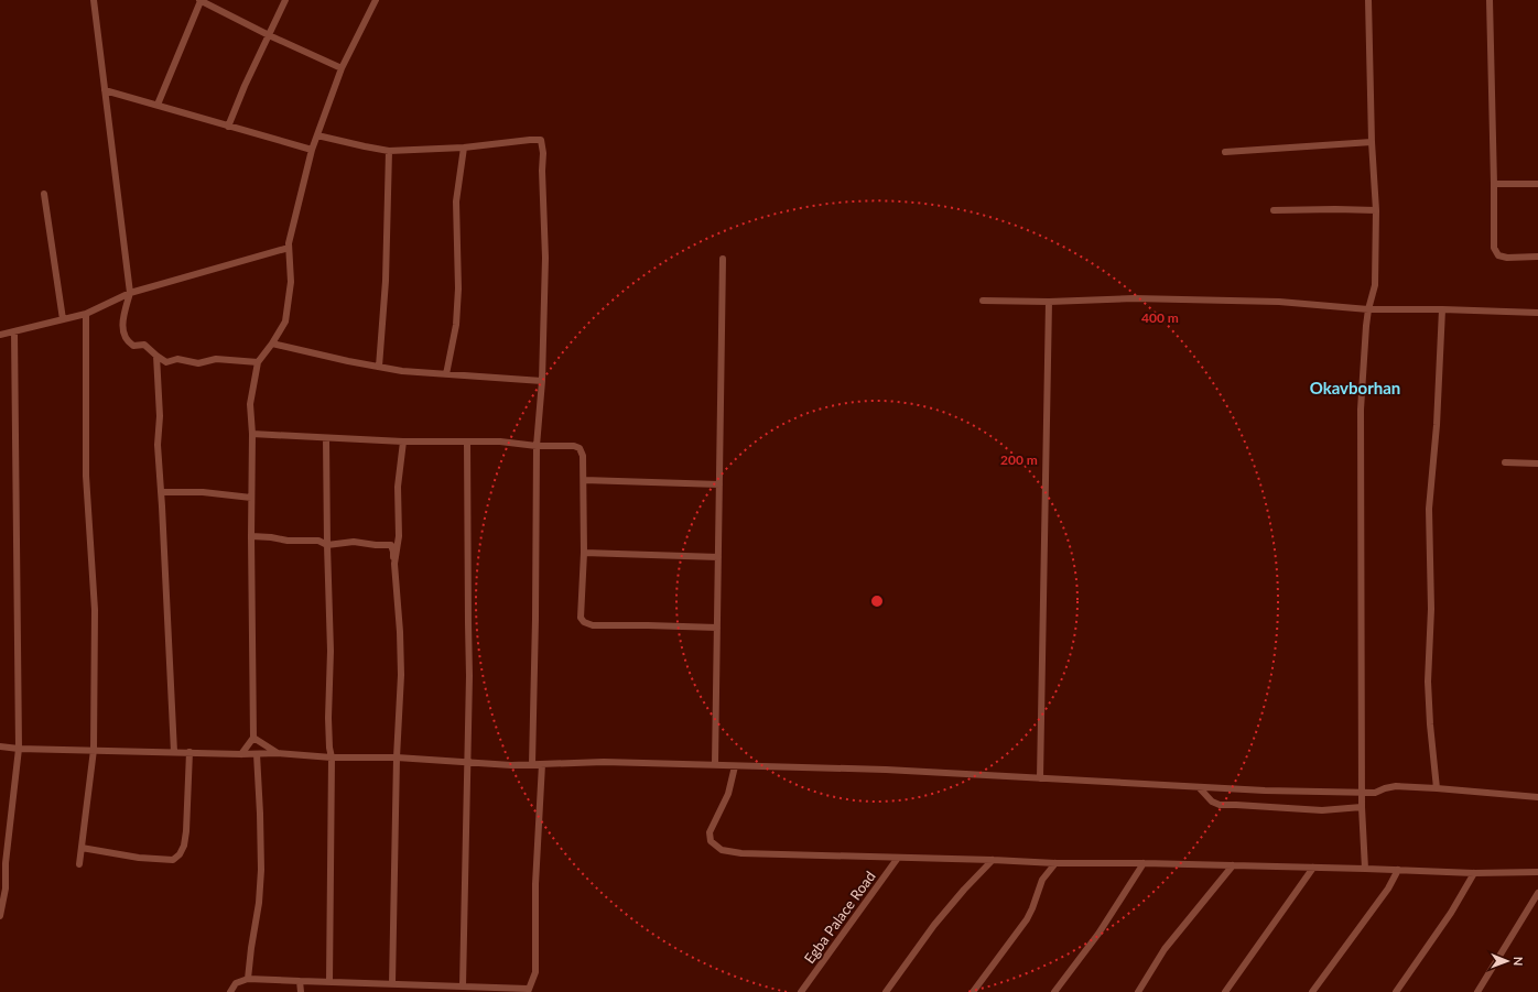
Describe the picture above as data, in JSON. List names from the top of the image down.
{
  "streets": {
    "street": ["Egba Palace Road"]
  },
  "districts": ["Okavborhan"],
  "north": "right",
  "rings": ["400 m", "200 m"]
}
